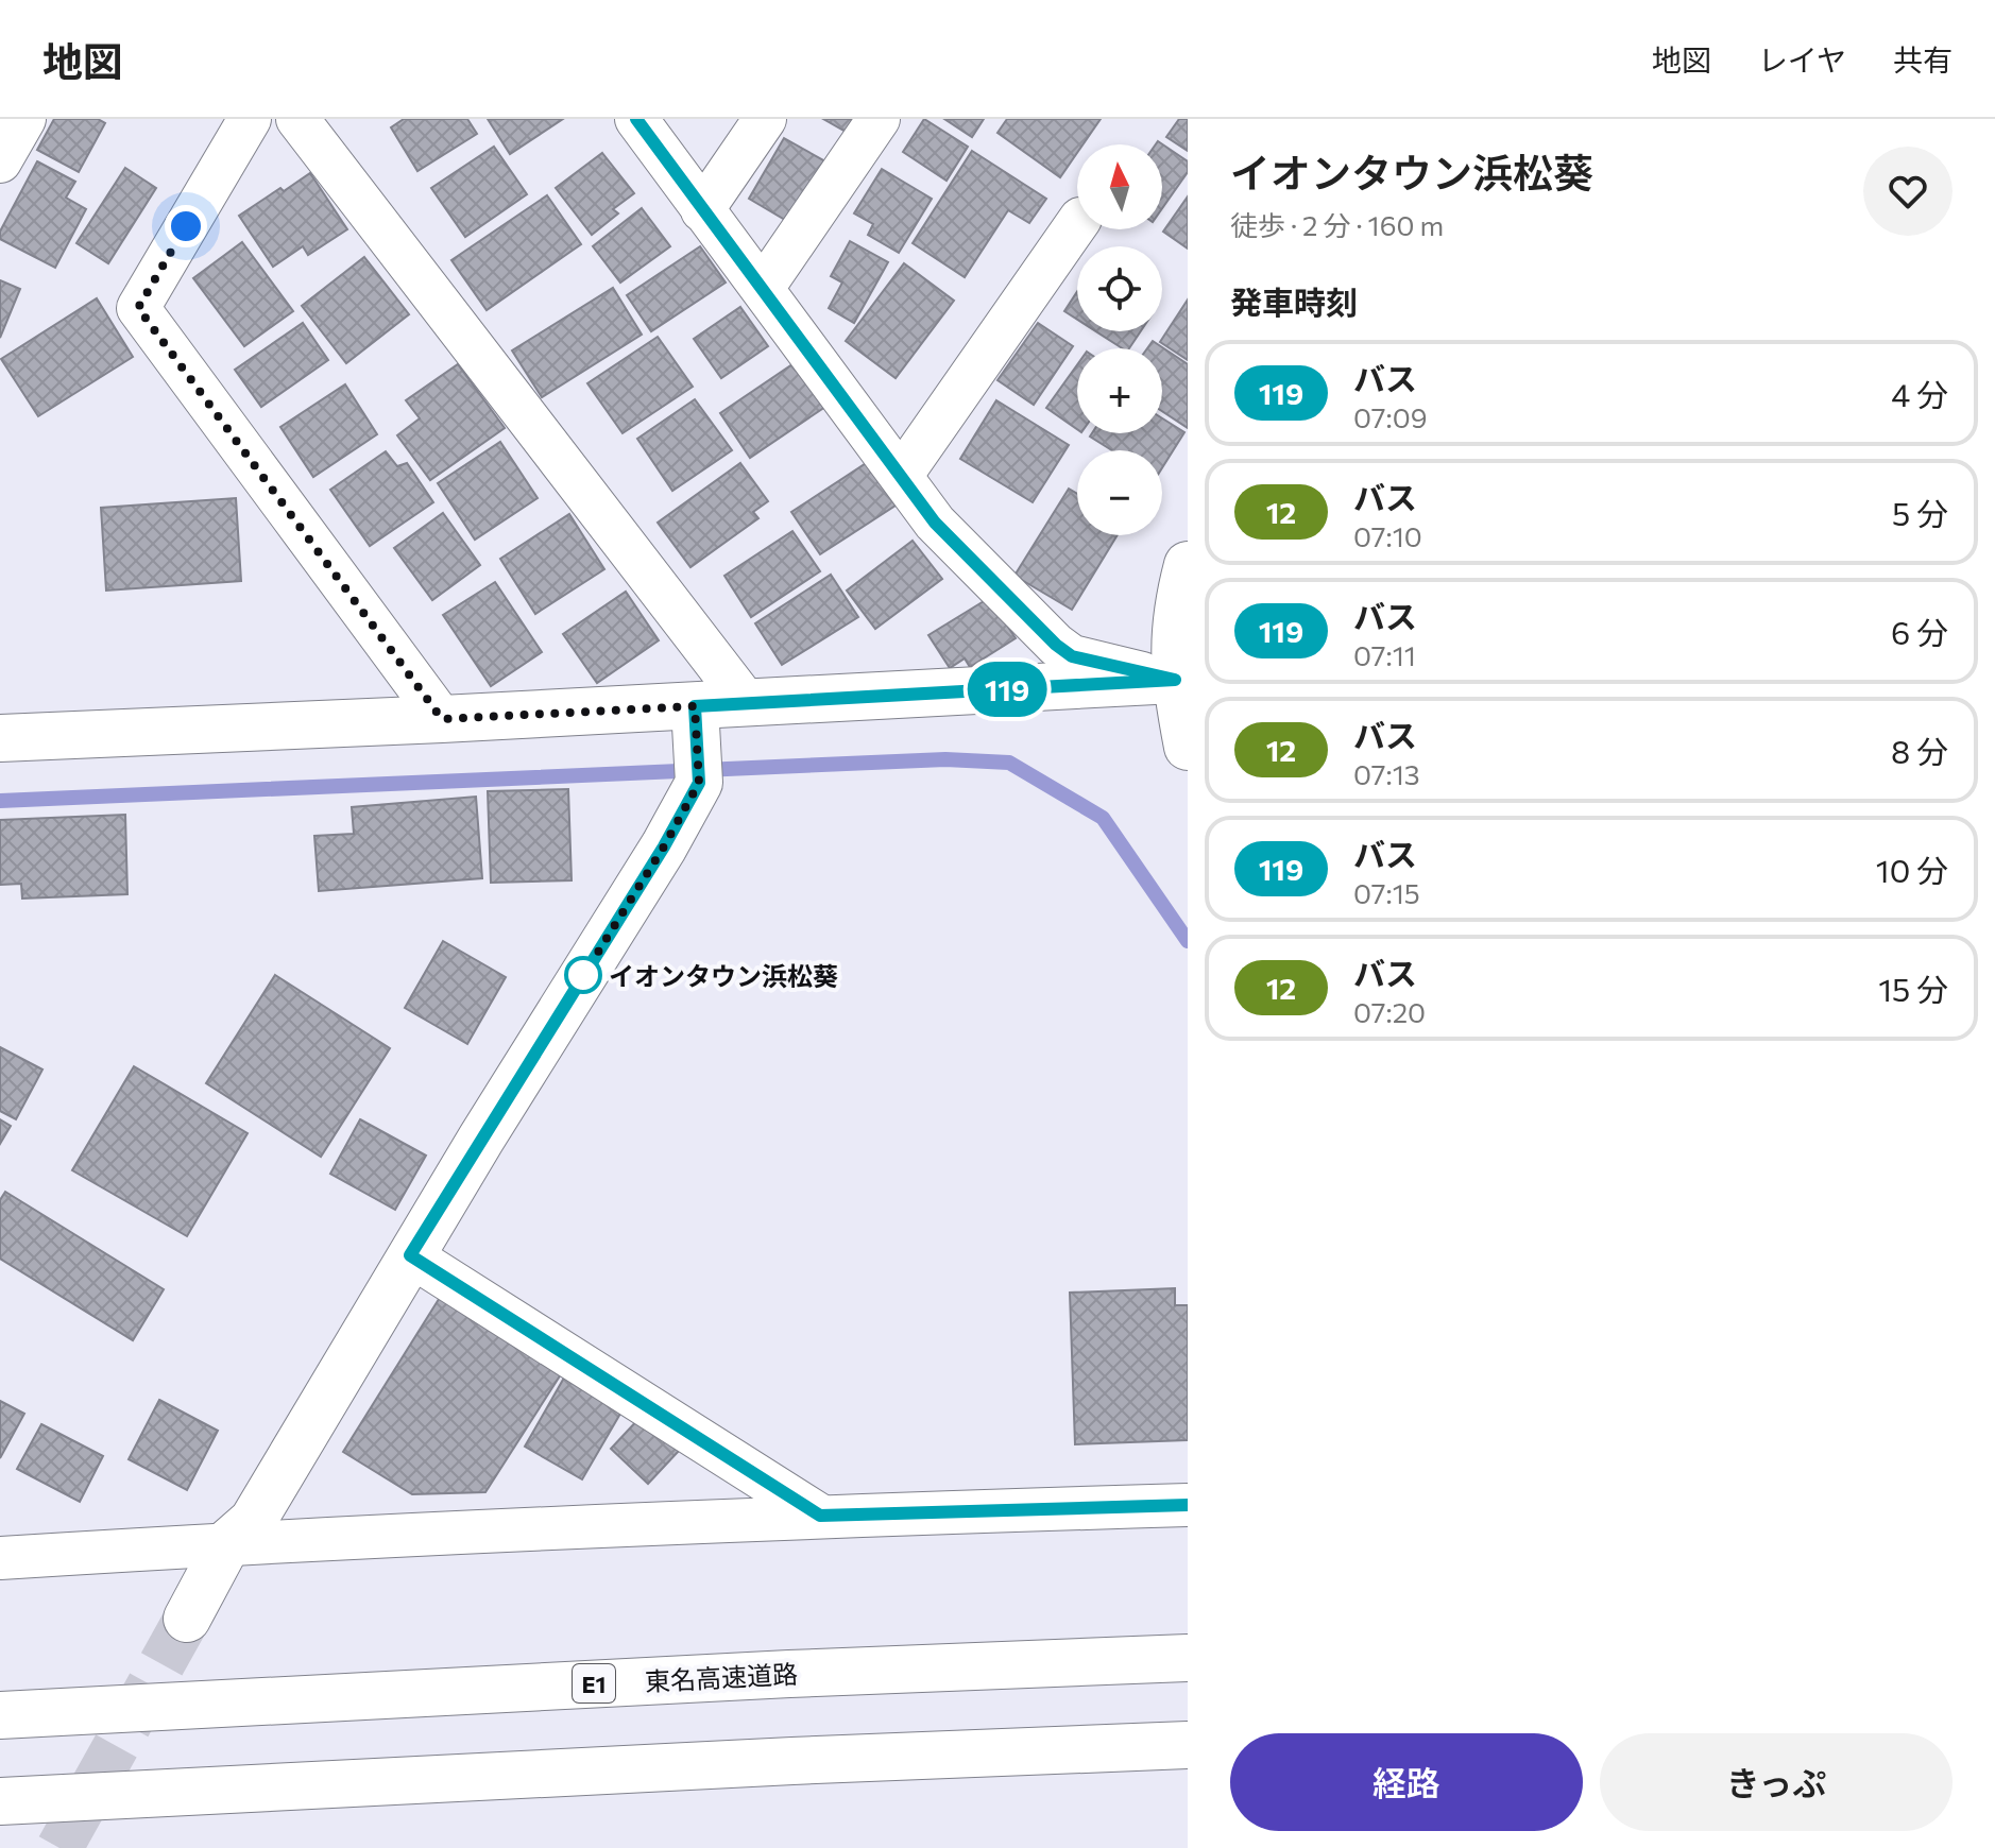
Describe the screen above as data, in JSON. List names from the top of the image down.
{
  "streets": {
    "main road": ["東名高速道路", "E1"]
  },
  "places": ["イオンタウン浜松葵"],
  "lines": ["bus line 119"],
  "north": "top",
  "page": {
    "header": "地図",
    "nav": ["地図", "レイヤ", "共有"],
    "on_map": "119",
    "heading": [
      ["イオンタウン浜松葵", "徒歩 · 2 分 · 160 m"],
      "発車時刻"
    ],
    "map_buttons": ["+", "−"],
    "list": [
      {
        "mark": "119",
        "name": "バス",
        "note": "07:09",
        "value": "4 分"
      },
      {
        "mark": "12",
        "name": "バス",
        "note": "07:10",
        "value": "5 分"
      },
      {
        "mark": "119",
        "name": "バス",
        "note": "07:11",
        "value": "6 分"
      },
      {
        "mark": "12",
        "name": "バス",
        "note": "07:13",
        "value": "8 分"
      },
      {
        "mark": "119",
        "name": "バス",
        "note": "07:15",
        "value": "10 分"
      },
      {
        "mark": "12",
        "name": "バス",
        "note": "07:20",
        "value": "15 分"
      }
    ],
    "buttons": ["経路", "きっぷ"]
  }
}
